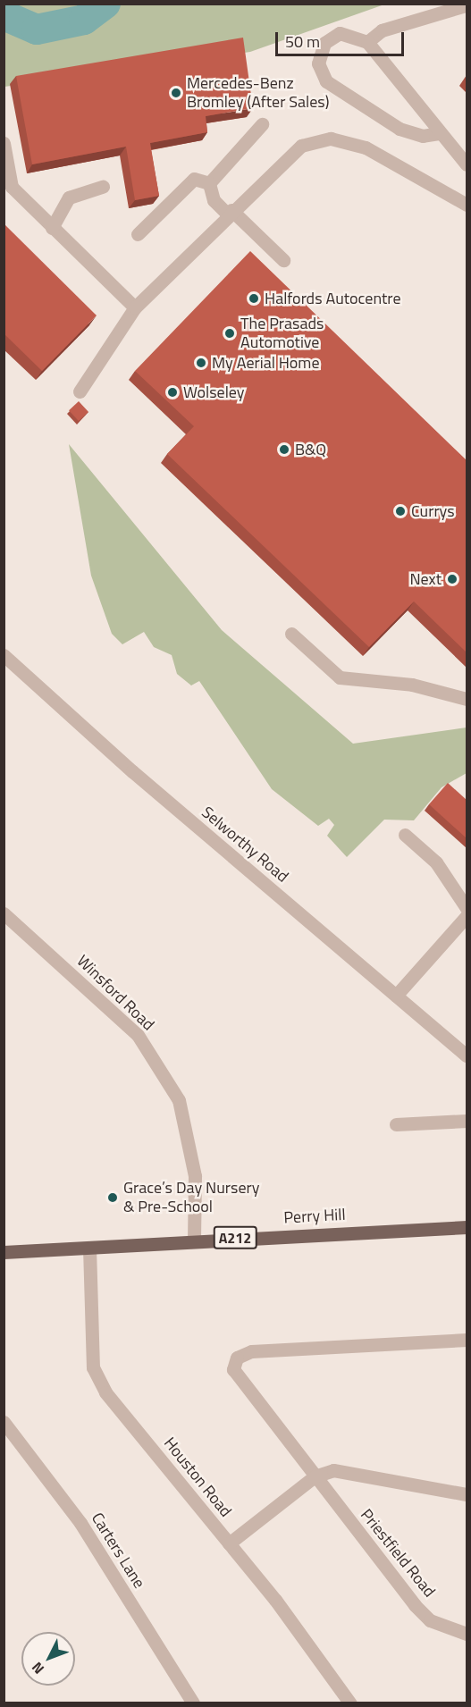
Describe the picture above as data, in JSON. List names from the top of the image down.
{
  "streets": {
    "main road": ["Perry Hill", "A212"],
    "street": [
      "Selworthy Road",
      "Winsford Road",
      "Houston Road",
      "Carters Lane",
      "Priestfield Road"
    ]
  },
  "crossings": [
    ["Winsford Road", "Perry Hill"],
    ["Perry Hill", "Houston Road"]
  ],
  "places": [
    "Mercedes-Benz Bromley (After Sales)",
    "Halfords Autocentre",
    "The Prasads Automotive",
    "My Aerial Home",
    "Wolseley",
    "B&Q",
    "Currys",
    "Next",
    "Grace’s Day Nursery & Pre-School"
  ],
  "scale_bar": "50 m",
  "north": "bottom left"
}
